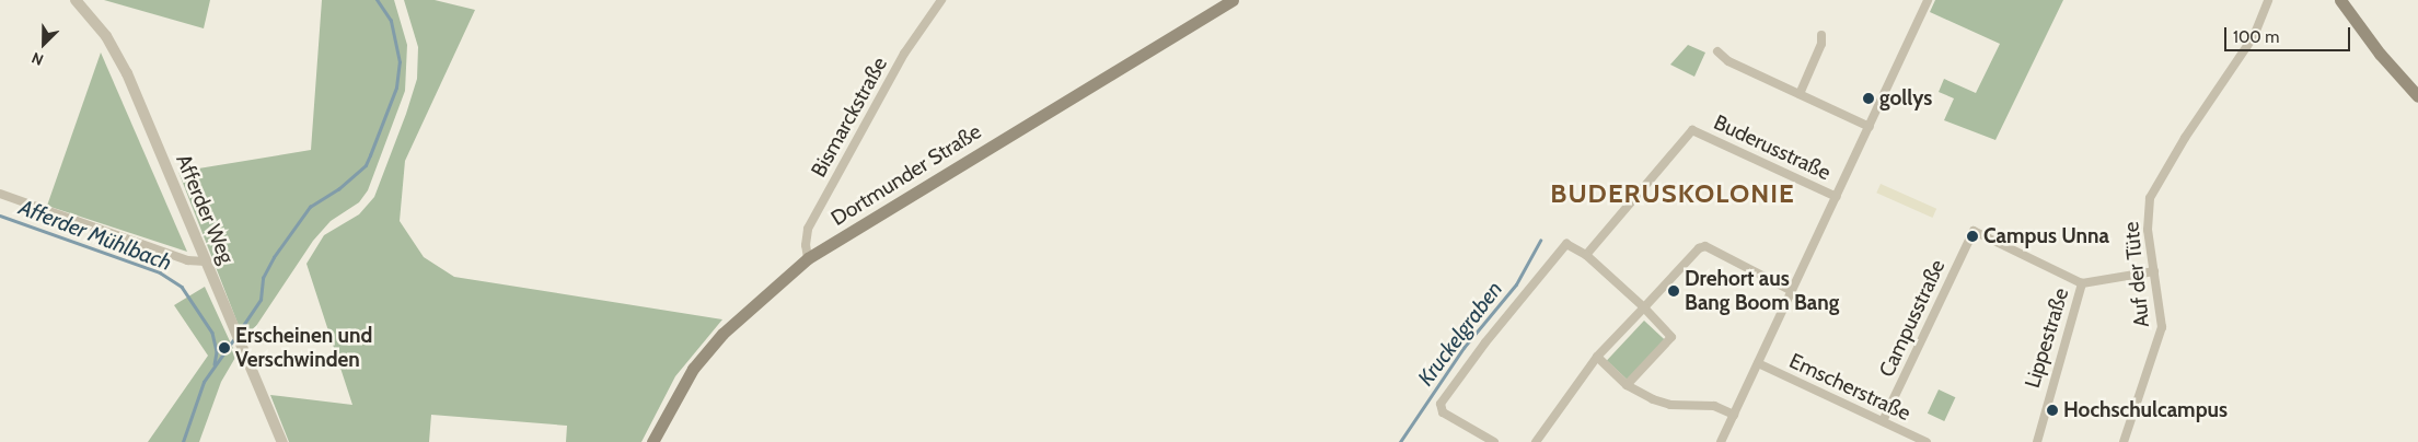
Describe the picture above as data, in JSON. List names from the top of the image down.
{
  "streets": {
    "main road": ["Dortmunder Straße"],
    "street": [
      "Bismarckstraße",
      "Buderusstraße",
      "Afferder Weg",
      "Auf der Tüte",
      "Campusstraße",
      "Lippestraße",
      "Emscherstraße"
    ]
  },
  "crossings": [
    ["Bismarckstraße", "Dortmunder Straße"],
    ["Buderusstraße", "Emscherstraße"],
    ["Auf der Tüte", "Lippestraße"],
    ["Campusstraße", "Lippestraße"],
    ["Campusstraße", "Emscherstraße"]
  ],
  "districts": ["BUDERUSKOLONIE"],
  "water": ["Afferder Mühlbach", "Kruckelgraben"],
  "places": [
    "gollys",
    "Campus Unna",
    "Drehort aus Bang Boom Bang",
    "Erscheinen und Verschwinden",
    "Hochschulcampus"
  ],
  "scale_bar": "100 m",
  "north": "bottom left"
}
